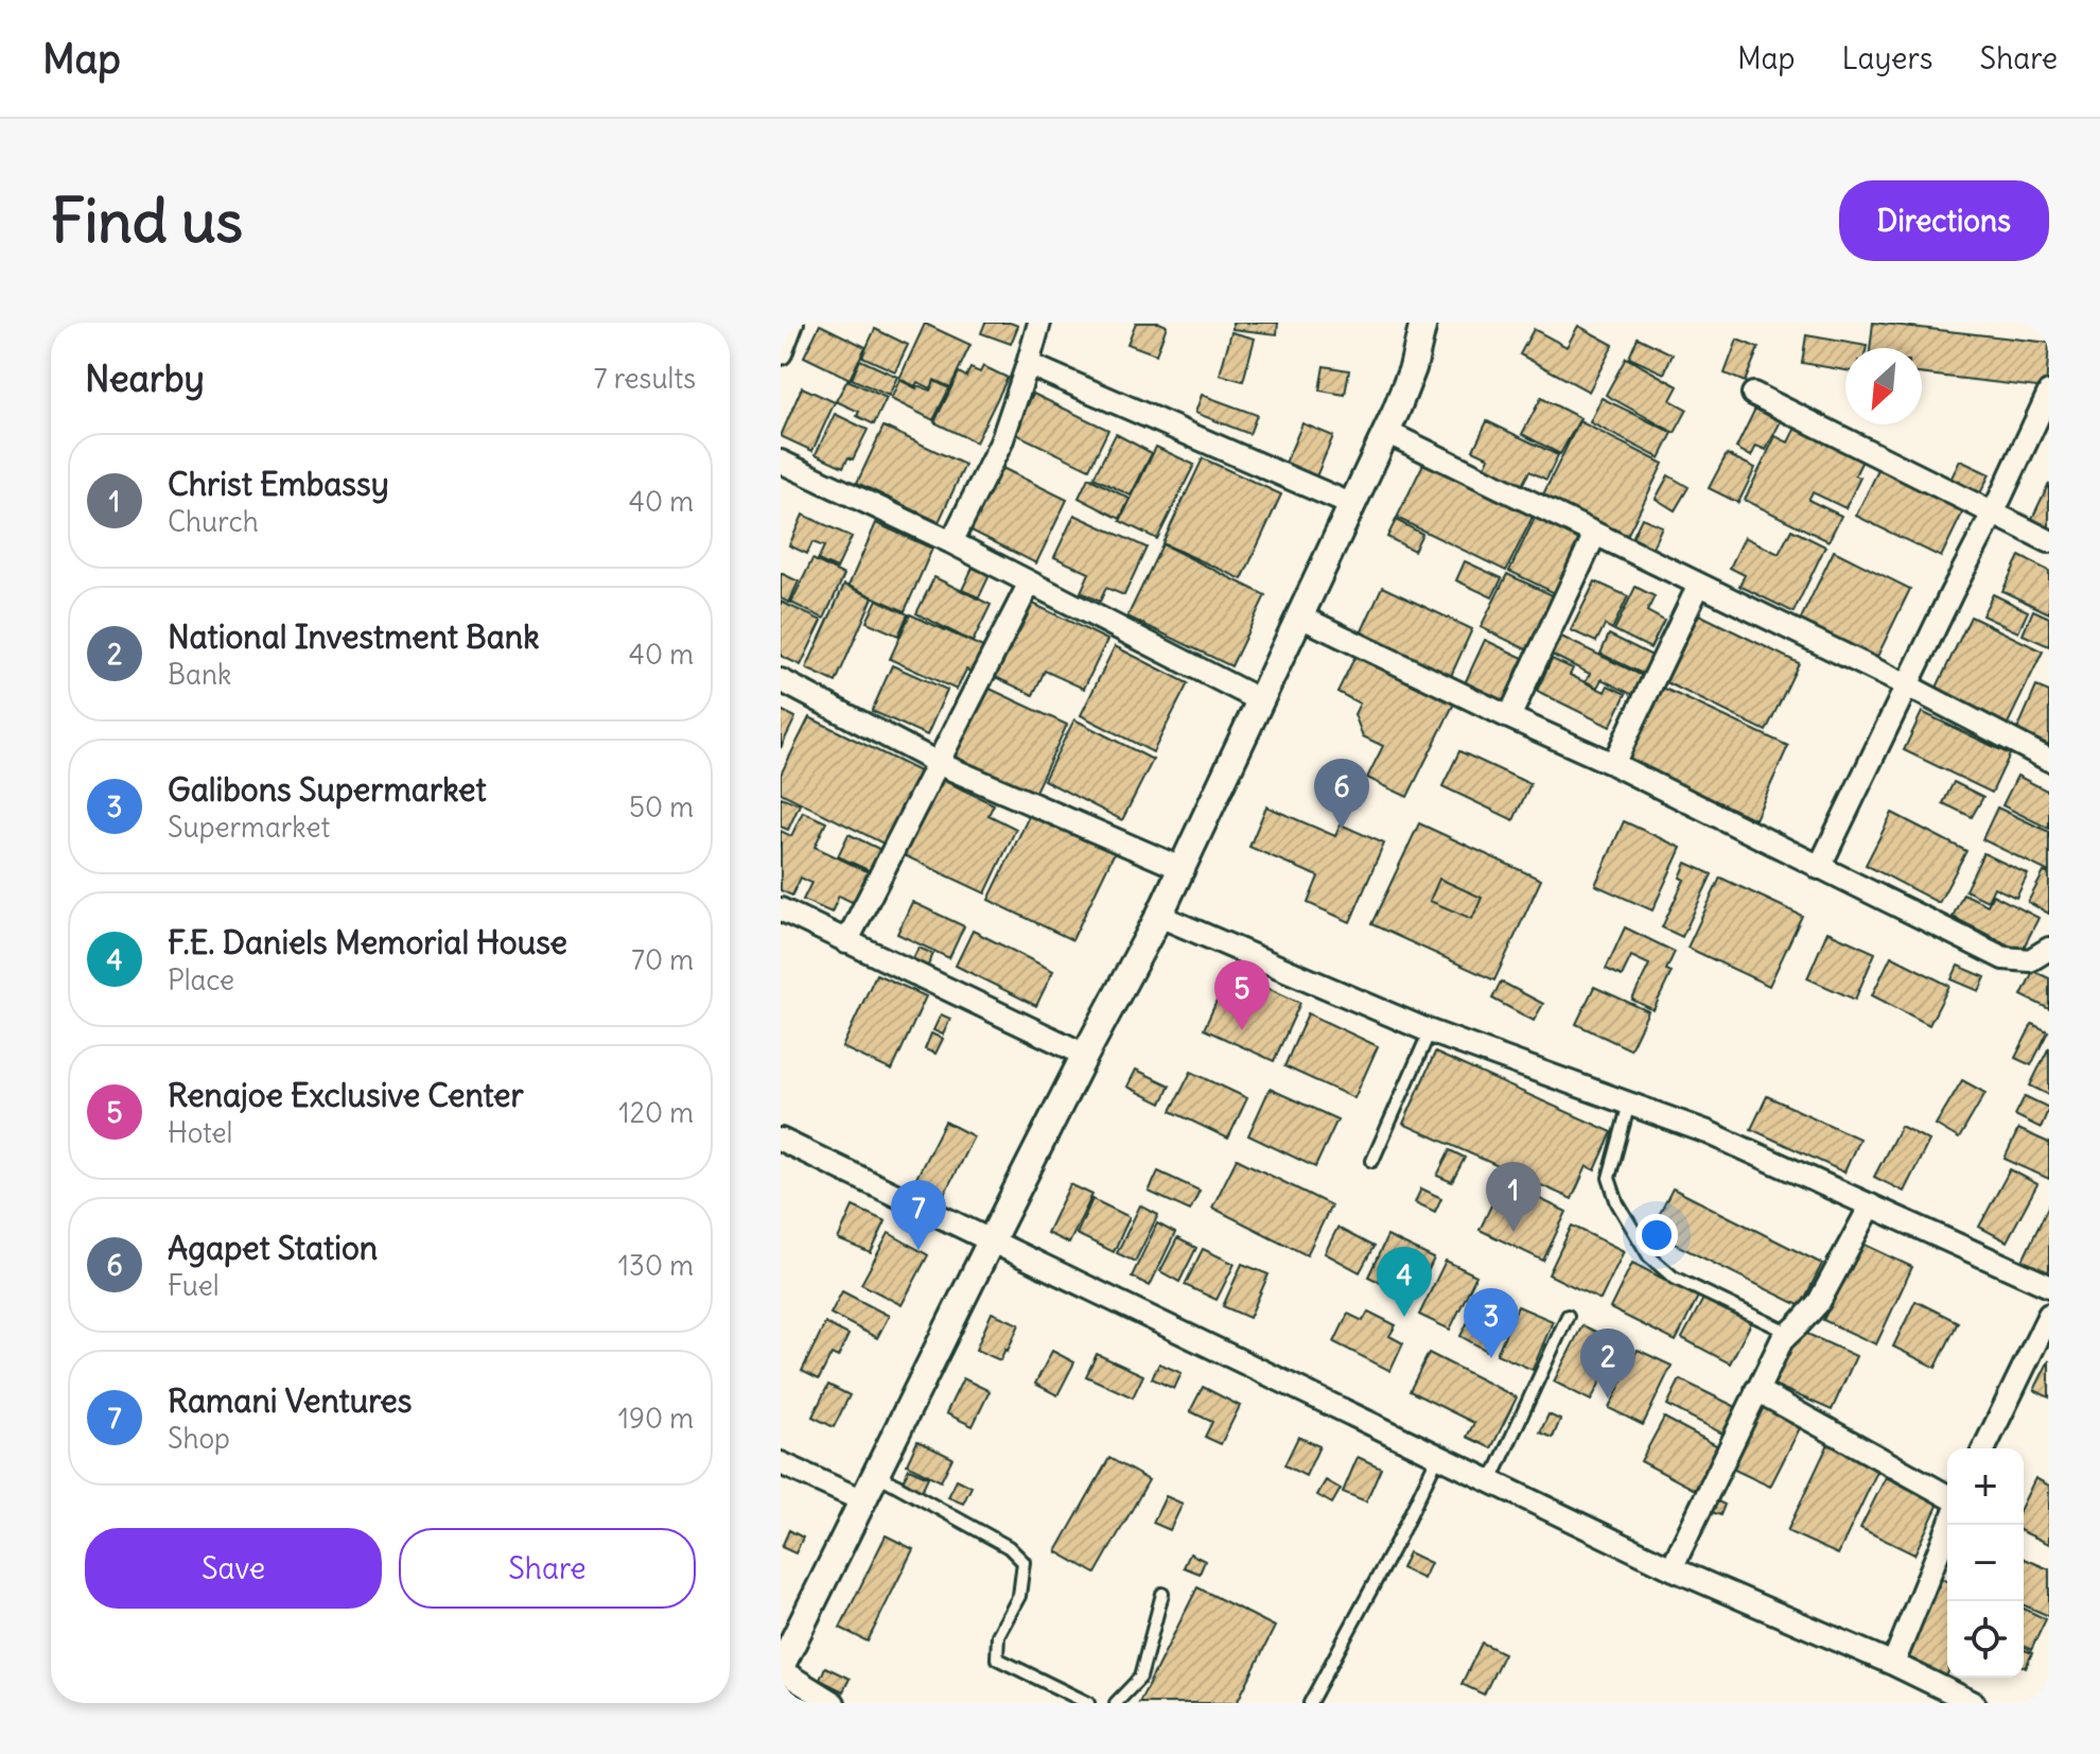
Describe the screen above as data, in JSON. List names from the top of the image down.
{
  "north": "bottom left",
  "page": {
    "header": "Map",
    "nav": ["Map", "Layers", "Share"],
    "buttons": [
      "Directions",
      ["Save", "Share"]
    ],
    "title": "Find us",
    "heading": ["Nearby", "7 results"],
    "list": [
      {
        "mark": "1",
        "name": "Christ Embassy",
        "note": "Church",
        "value": "40 m"
      },
      {
        "mark": "2",
        "name": "National Investment Bank",
        "note": "Bank",
        "value": "40 m"
      },
      {
        "mark": "3",
        "name": "Galibons Supermarket",
        "note": "Supermarket",
        "value": "50 m"
      },
      {
        "mark": "4",
        "name": "F.E. Daniels Memorial House",
        "note": "Place",
        "value": "70 m"
      },
      {
        "mark": "5",
        "name": "Renajoe Exclusive Center",
        "note": "Hotel",
        "value": "120 m"
      },
      {
        "mark": "6",
        "name": "Agapet Station",
        "note": "Fuel",
        "value": "130 m"
      },
      {
        "mark": "7",
        "name": "Ramani Ventures",
        "note": "Shop",
        "value": "190 m"
      }
    ],
    "pins": [
      "6",
      "5",
      "1",
      "7",
      "4",
      "3",
      "2"
    ],
    "map_buttons": ["+", "−"]
  }
}
